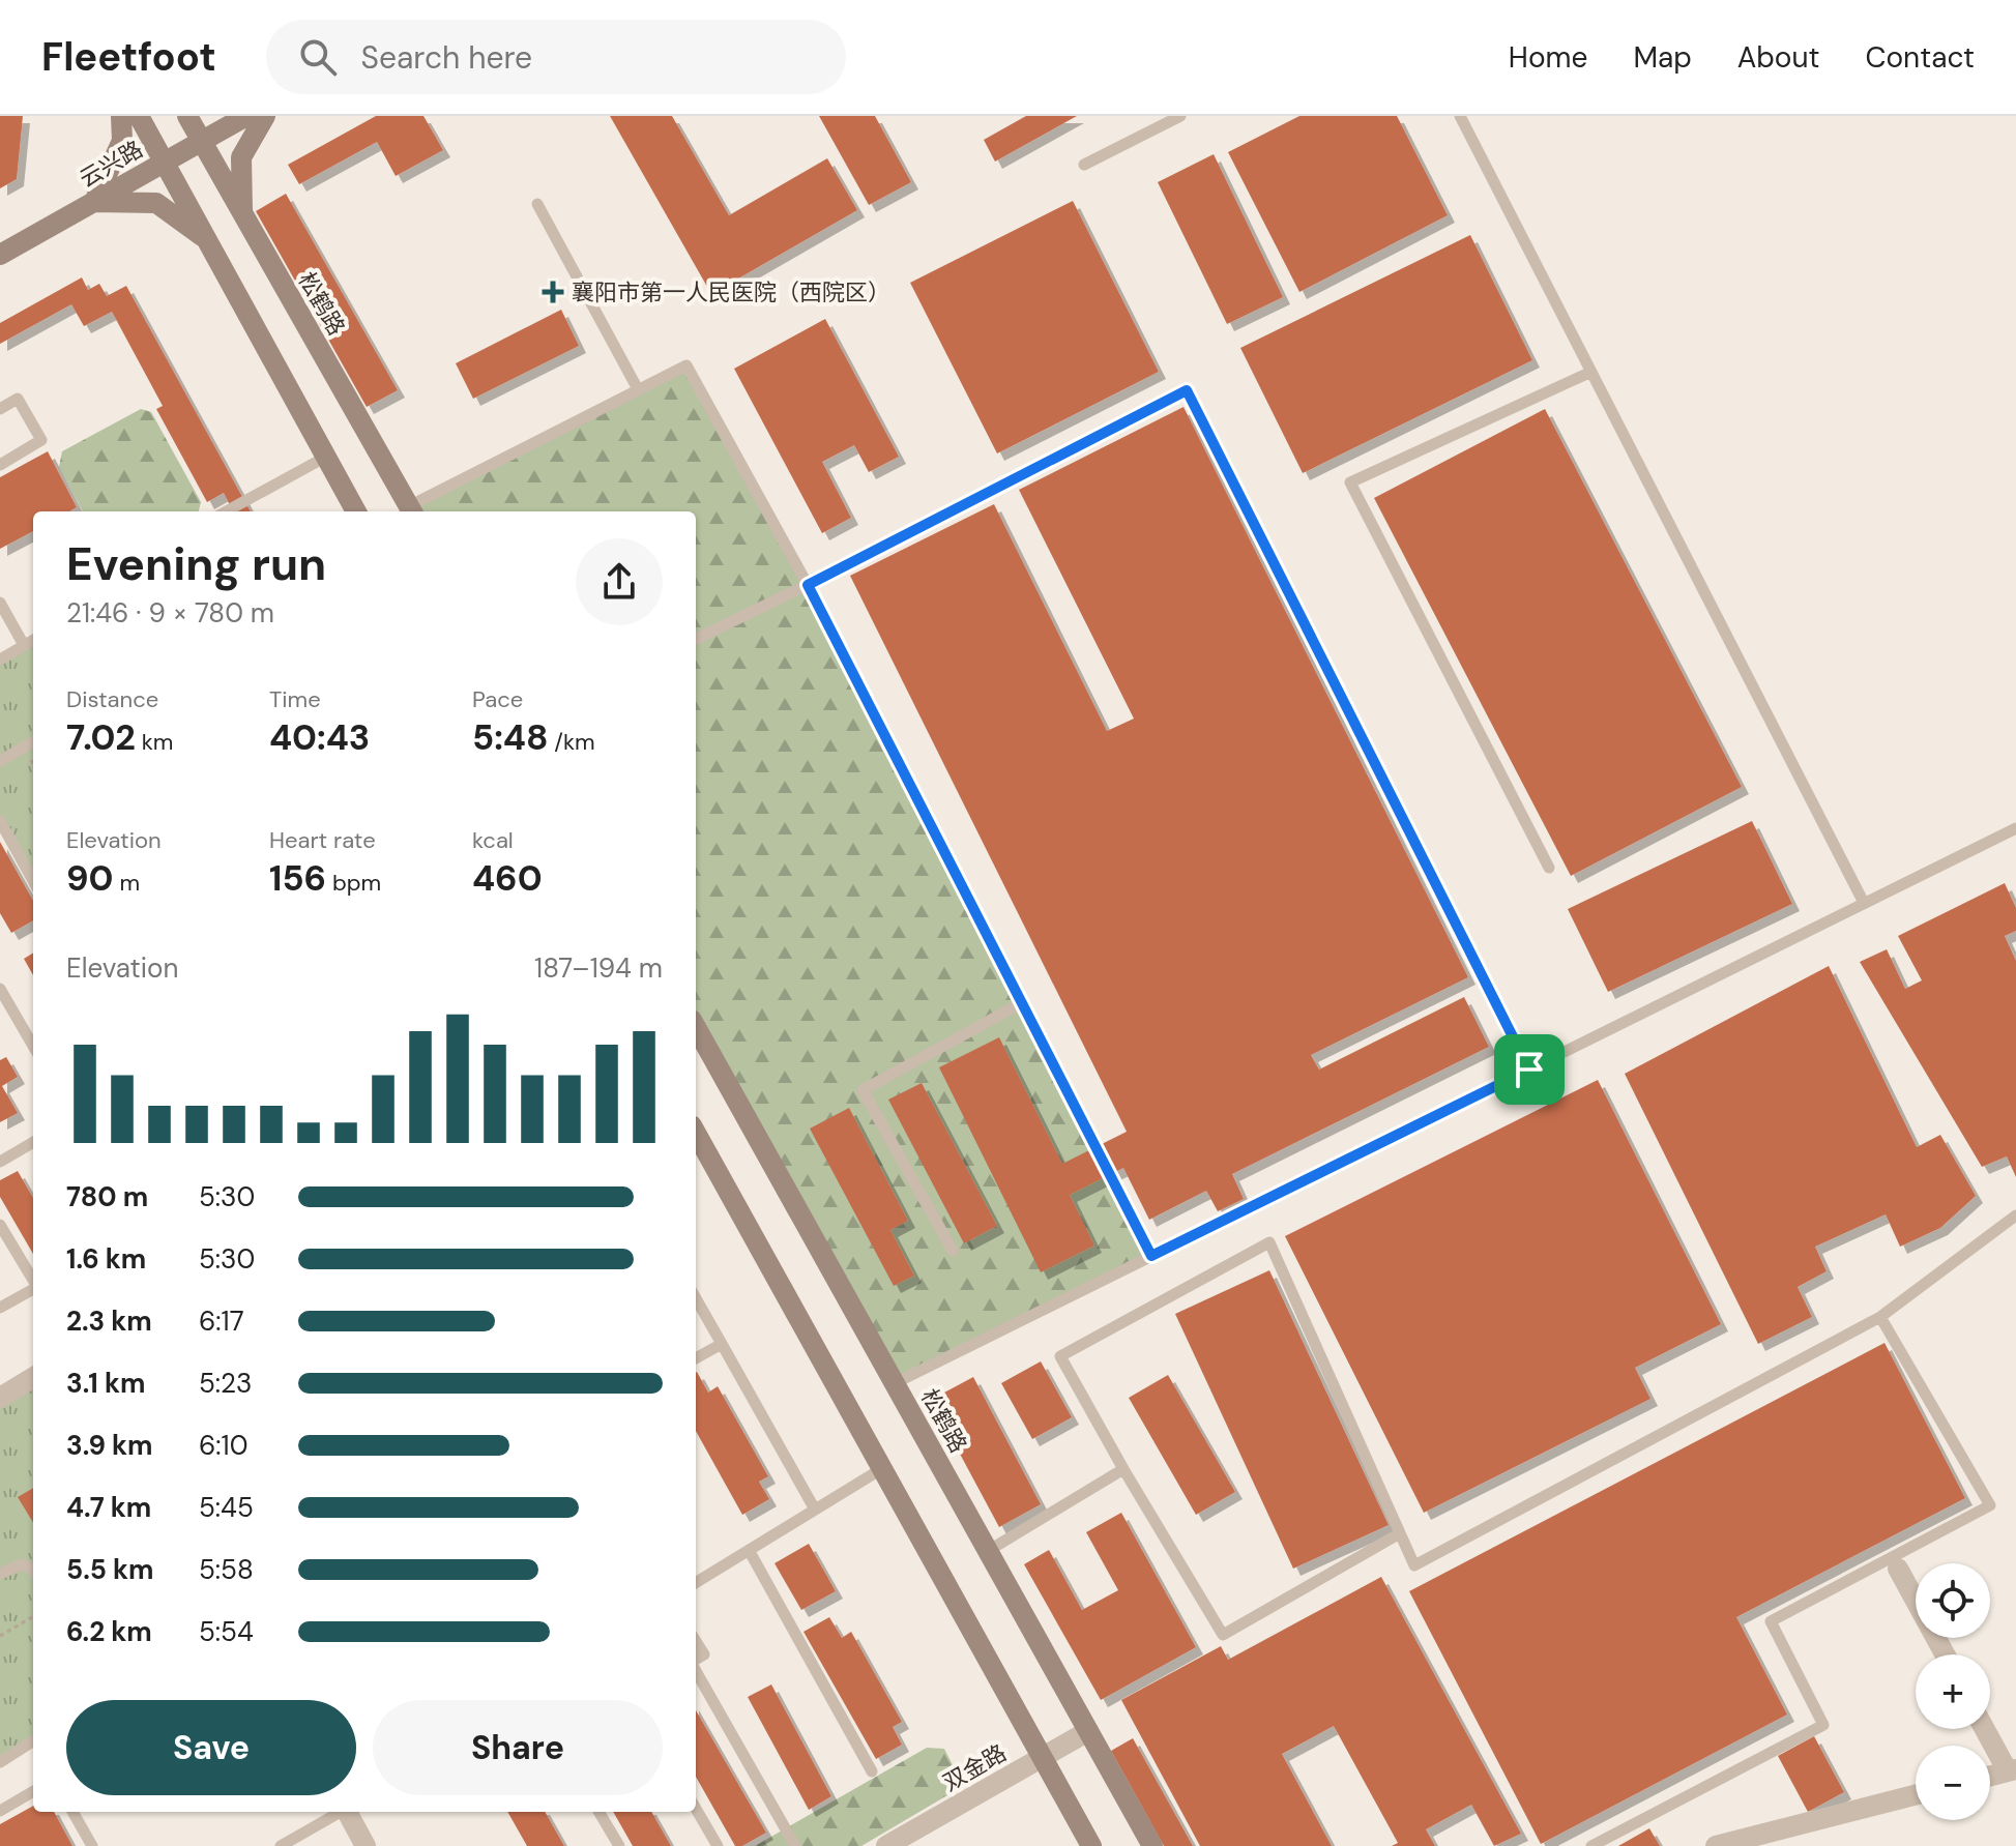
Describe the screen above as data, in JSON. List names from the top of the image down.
{
  "streets": {
    "main road": ["云兴路", "松鹤路"],
    "street": ["双金路"]
  },
  "crossings": [
    ["云兴路", "松鹤路"],
    ["松鹤路", "双金路"]
  ],
  "places": {
    "health": ["襄阳市第一人民医院（西院区）"]
  },
  "page": {
    "header": "Fleetfoot",
    "search": "Search here",
    "nav": [
      "Home",
      "Map",
      "About",
      "Contact"
    ],
    "heading": ["Evening run", "21:46 · 9 × 780 m"],
    "stats": [
      ["Distance", "7.02 km"],
      ["Time", "40:43"],
      ["Pace", "5:48 /km"],
      ["Elevation", "90 m"],
      ["Heart rate", "156 bpm"],
      ["kcal", "460"]
    ],
    "chart": ["Elevation", "187–194 m"],
    "list": [
      {
        "name": "780 m",
        "note": "5:30"
      },
      {
        "name": "1.6 km",
        "note": "5:30"
      },
      {
        "name": "2.3 km",
        "note": "6:17"
      },
      {
        "name": "3.1 km",
        "note": "5:23"
      },
      {
        "name": "3.9 km",
        "note": "6:10"
      },
      {
        "name": "4.7 km",
        "note": "5:45"
      },
      {
        "name": "5.5 km",
        "note": "5:58"
      },
      {
        "name": "6.2 km",
        "note": "5:54"
      }
    ],
    "map_buttons": ["+", "−"],
    "buttons": ["Save", "Share"]
  }
}
